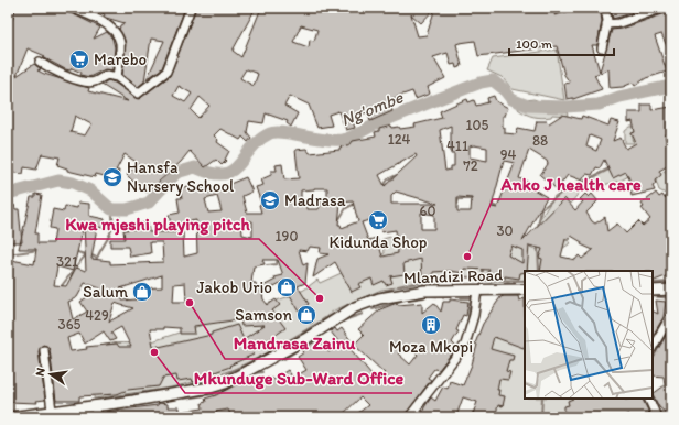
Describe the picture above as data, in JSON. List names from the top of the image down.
{
  "streets": {
    "street": ["Mlandizi Road"]
  },
  "water": ["Ng'ombe"],
  "places": {
    "supermarket": ["Marebo", "Kidunda Shop"],
    "school or university": ["Hansfa Nursery School", "Madrasa"],
    "other": [
      "Anko J health care",
      "Kwa mjeshi playing pitch",
      "Mandrasa Zainu",
      "Mkunduge Sub-Ward Office"
    ],
    "shop": ["Jakob Urio", "Salum", "Samson"],
    "building": ["Moza Mkopi"]
  },
  "house_numbers": [
    "105",
    "124",
    "88",
    "411",
    "94",
    "72",
    "60",
    "30",
    "190",
    "321",
    "429",
    "365"
  ],
  "scale_bar": "100 m",
  "north": "left"
}
